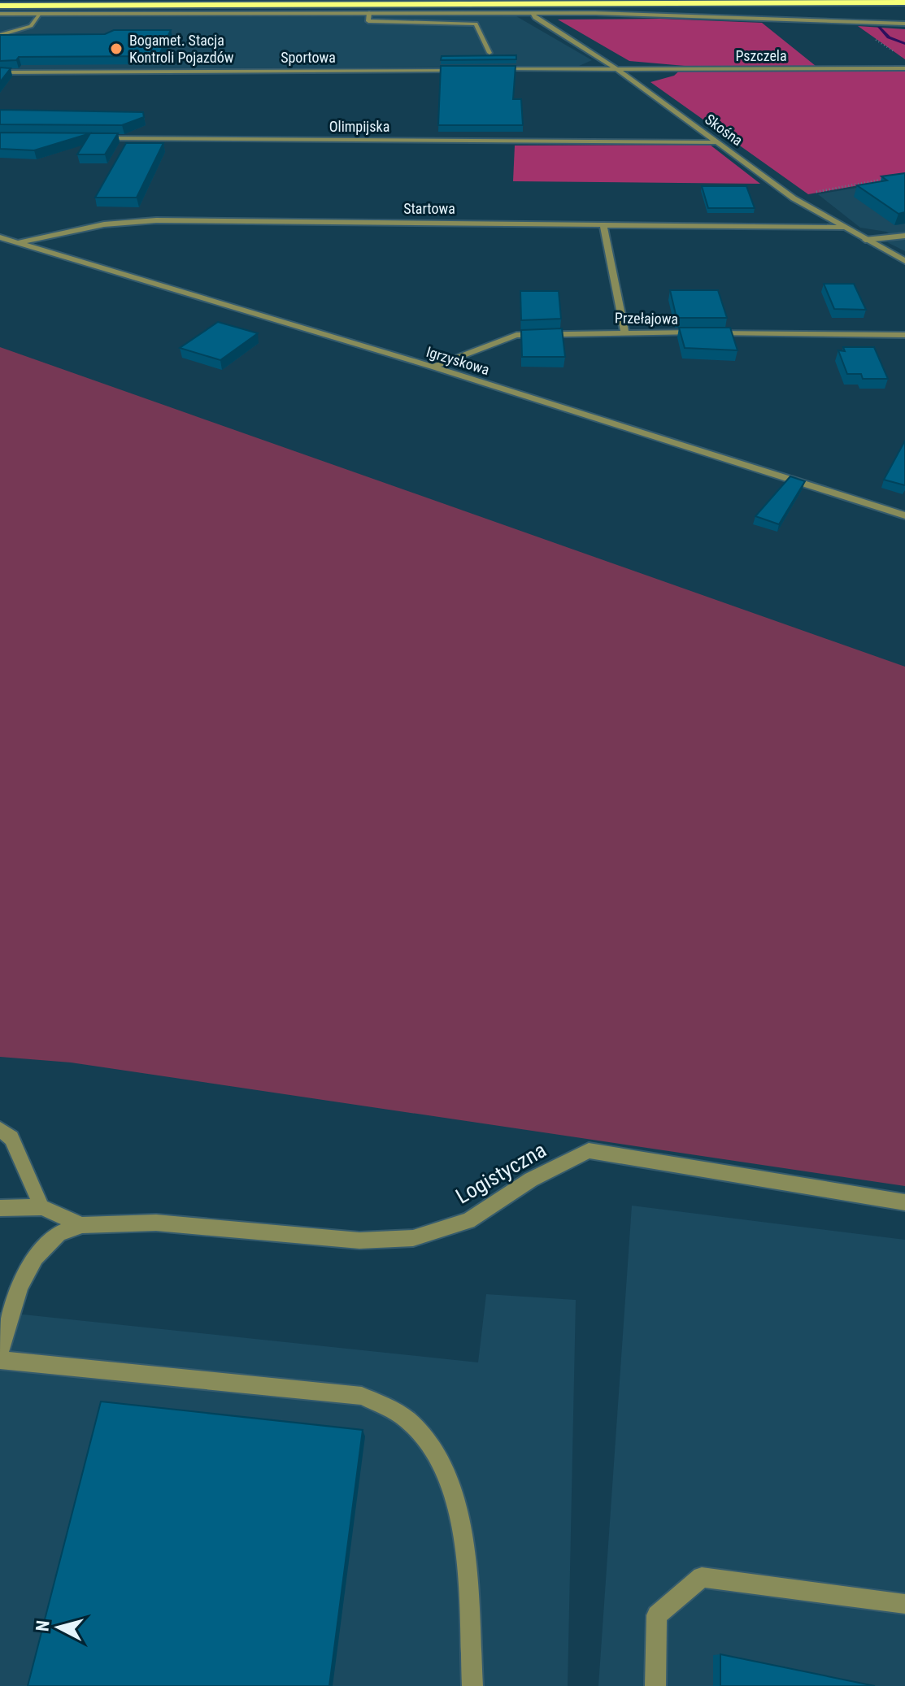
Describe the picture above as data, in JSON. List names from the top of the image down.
{
  "streets": {
    "street": [
      "Pszczela",
      "Sportowa",
      "Olimpijska",
      "Skośna",
      "Startowa",
      "Przełajowa",
      "Igrzyskowa",
      "Logistyczna"
    ]
  },
  "crossings": [
    ["Pszczela", "Skośna"],
    ["Olimpijska", "Skośna"],
    ["Skośna", "Startowa"],
    ["Startowa", "Igrzyskowa"],
    ["Przełajowa", "Igrzyskowa"]
  ],
  "places": ["Bogamet. Stacja Kontroli Pojazdów"],
  "north": "left"
}
